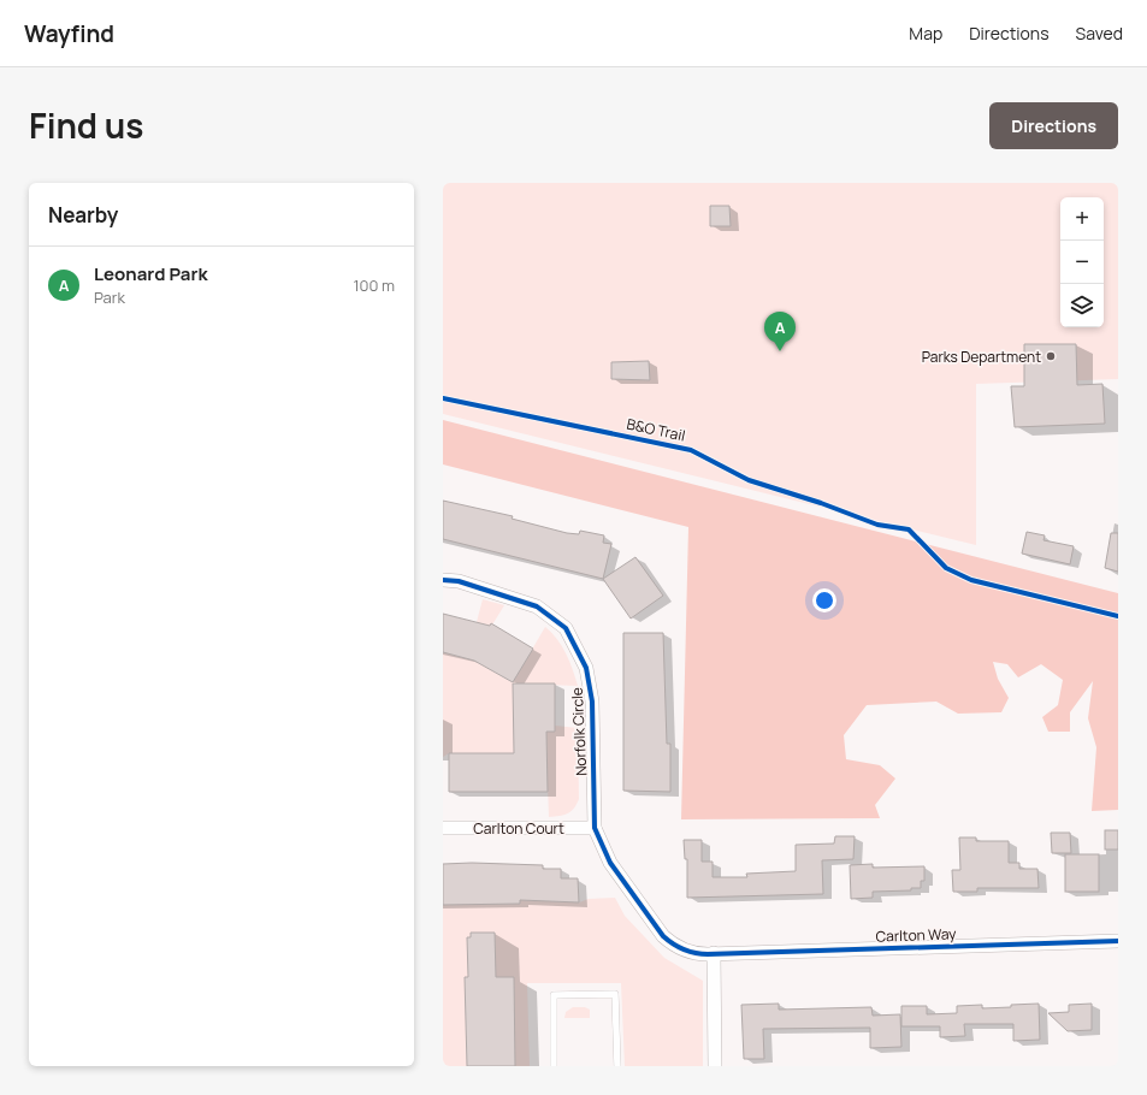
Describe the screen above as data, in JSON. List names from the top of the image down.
{
  "streets": {
    "street": ["Norfolk Circle", "Carlton Court", "Carlton Way"],
    "cycle path": ["B&O Trail"]
  },
  "crossings": [
    ["Norfolk Circle", "Carlton Court"],
    ["Norfolk Circle", "Carlton Way"],
    ["Carlton Court", "Carlton Way"]
  ],
  "places": ["Parks Department"],
  "page": {
    "header": "Wayfind",
    "nav": ["Map", "Directions", "Saved"],
    "title": "Find us",
    "buttons": "Directions",
    "heading": "Nearby",
    "map_buttons": ["+", "−"],
    "list": [
      {
        "mark": "A",
        "name": "Leonard Park",
        "note": "Park",
        "value": "100 m"
      }
    ],
    "pins": "A"
  }
}
